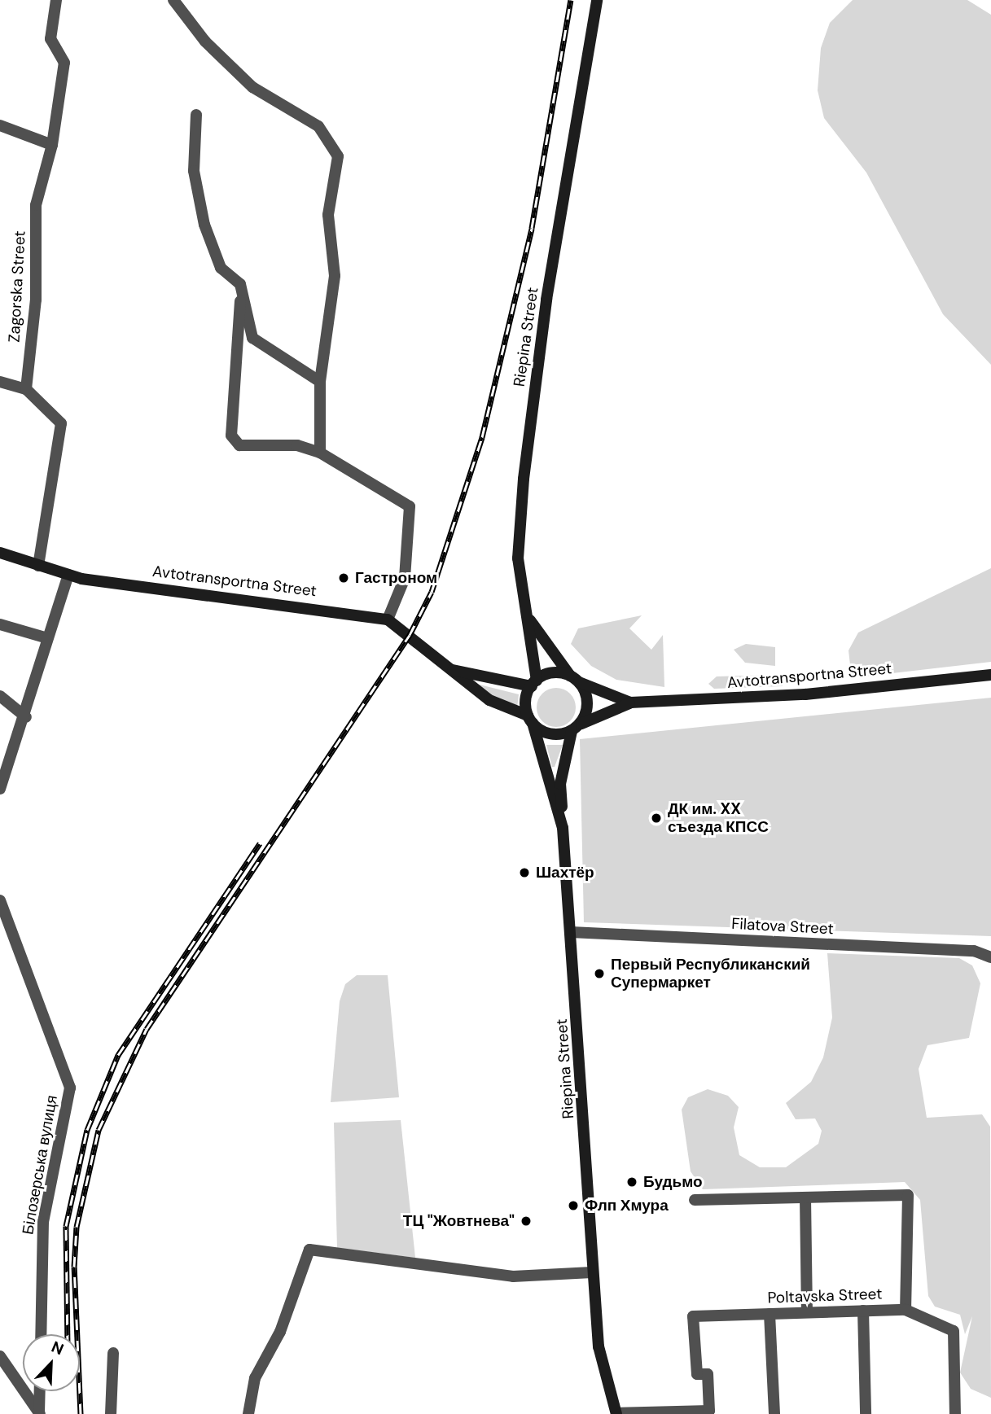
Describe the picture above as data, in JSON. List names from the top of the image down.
{
  "streets": {
    "street": [
      "Zagorska Street",
      "Riepina Street",
      "Avtotransportna Street",
      "Filatova Street",
      "Білозерська вулиця",
      "Poltavska Street"
    ]
  },
  "crossings": [
    ["Riepina Street", "Filatova Street"],
    ["Riepina Street", "Poltavska Street"]
  ],
  "places": [
    "Гастроном",
    "ДК им. XX съезда КПСС",
    "Шахтёр",
    "Первый Республиканский Супермаркет",
    "Будьмо",
    "Флп Хмура",
    "ТЦ \"Жовтнева\""
  ],
  "north": "top right"
}
